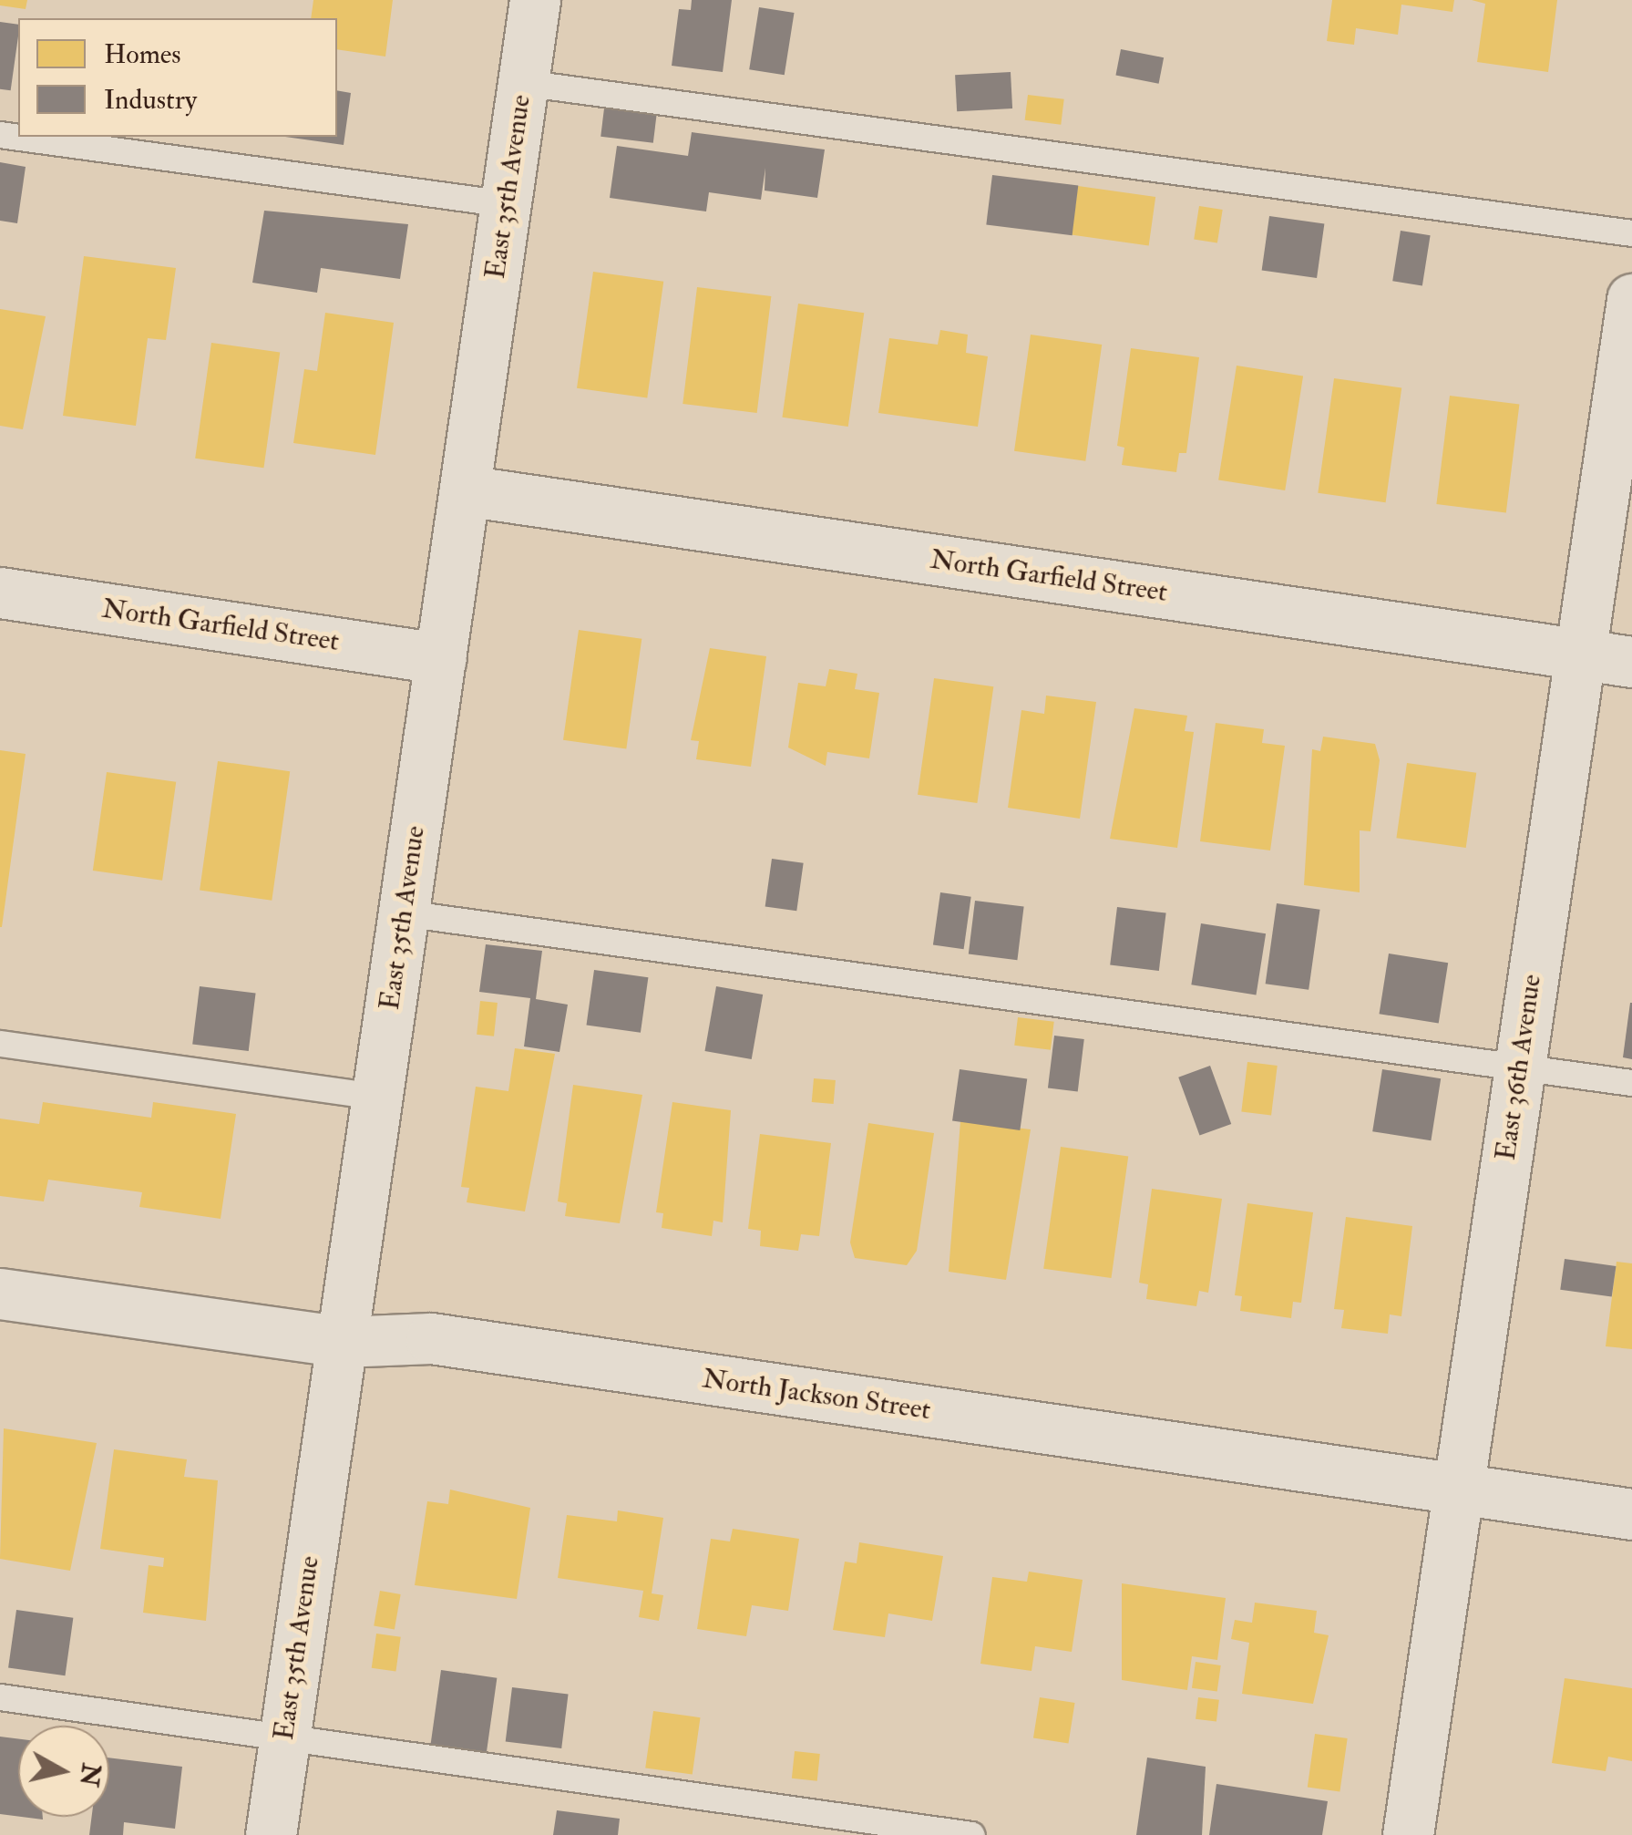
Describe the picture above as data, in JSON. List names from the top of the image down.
{
  "streets": {
    "street": [
      "East 35th Avenue",
      "North Garfield Street",
      "East 36th Avenue",
      "North Jackson Street"
    ]
  },
  "crossings": [
    ["East 35th Avenue", "North Garfield Street"],
    ["East 35th Avenue", "North Jackson Street"],
    ["North Garfield Street", "East 36th Avenue"],
    ["East 36th Avenue", "North Jackson Street"]
  ],
  "legend": ["Homes", "Industry"],
  "north": "right"
}
